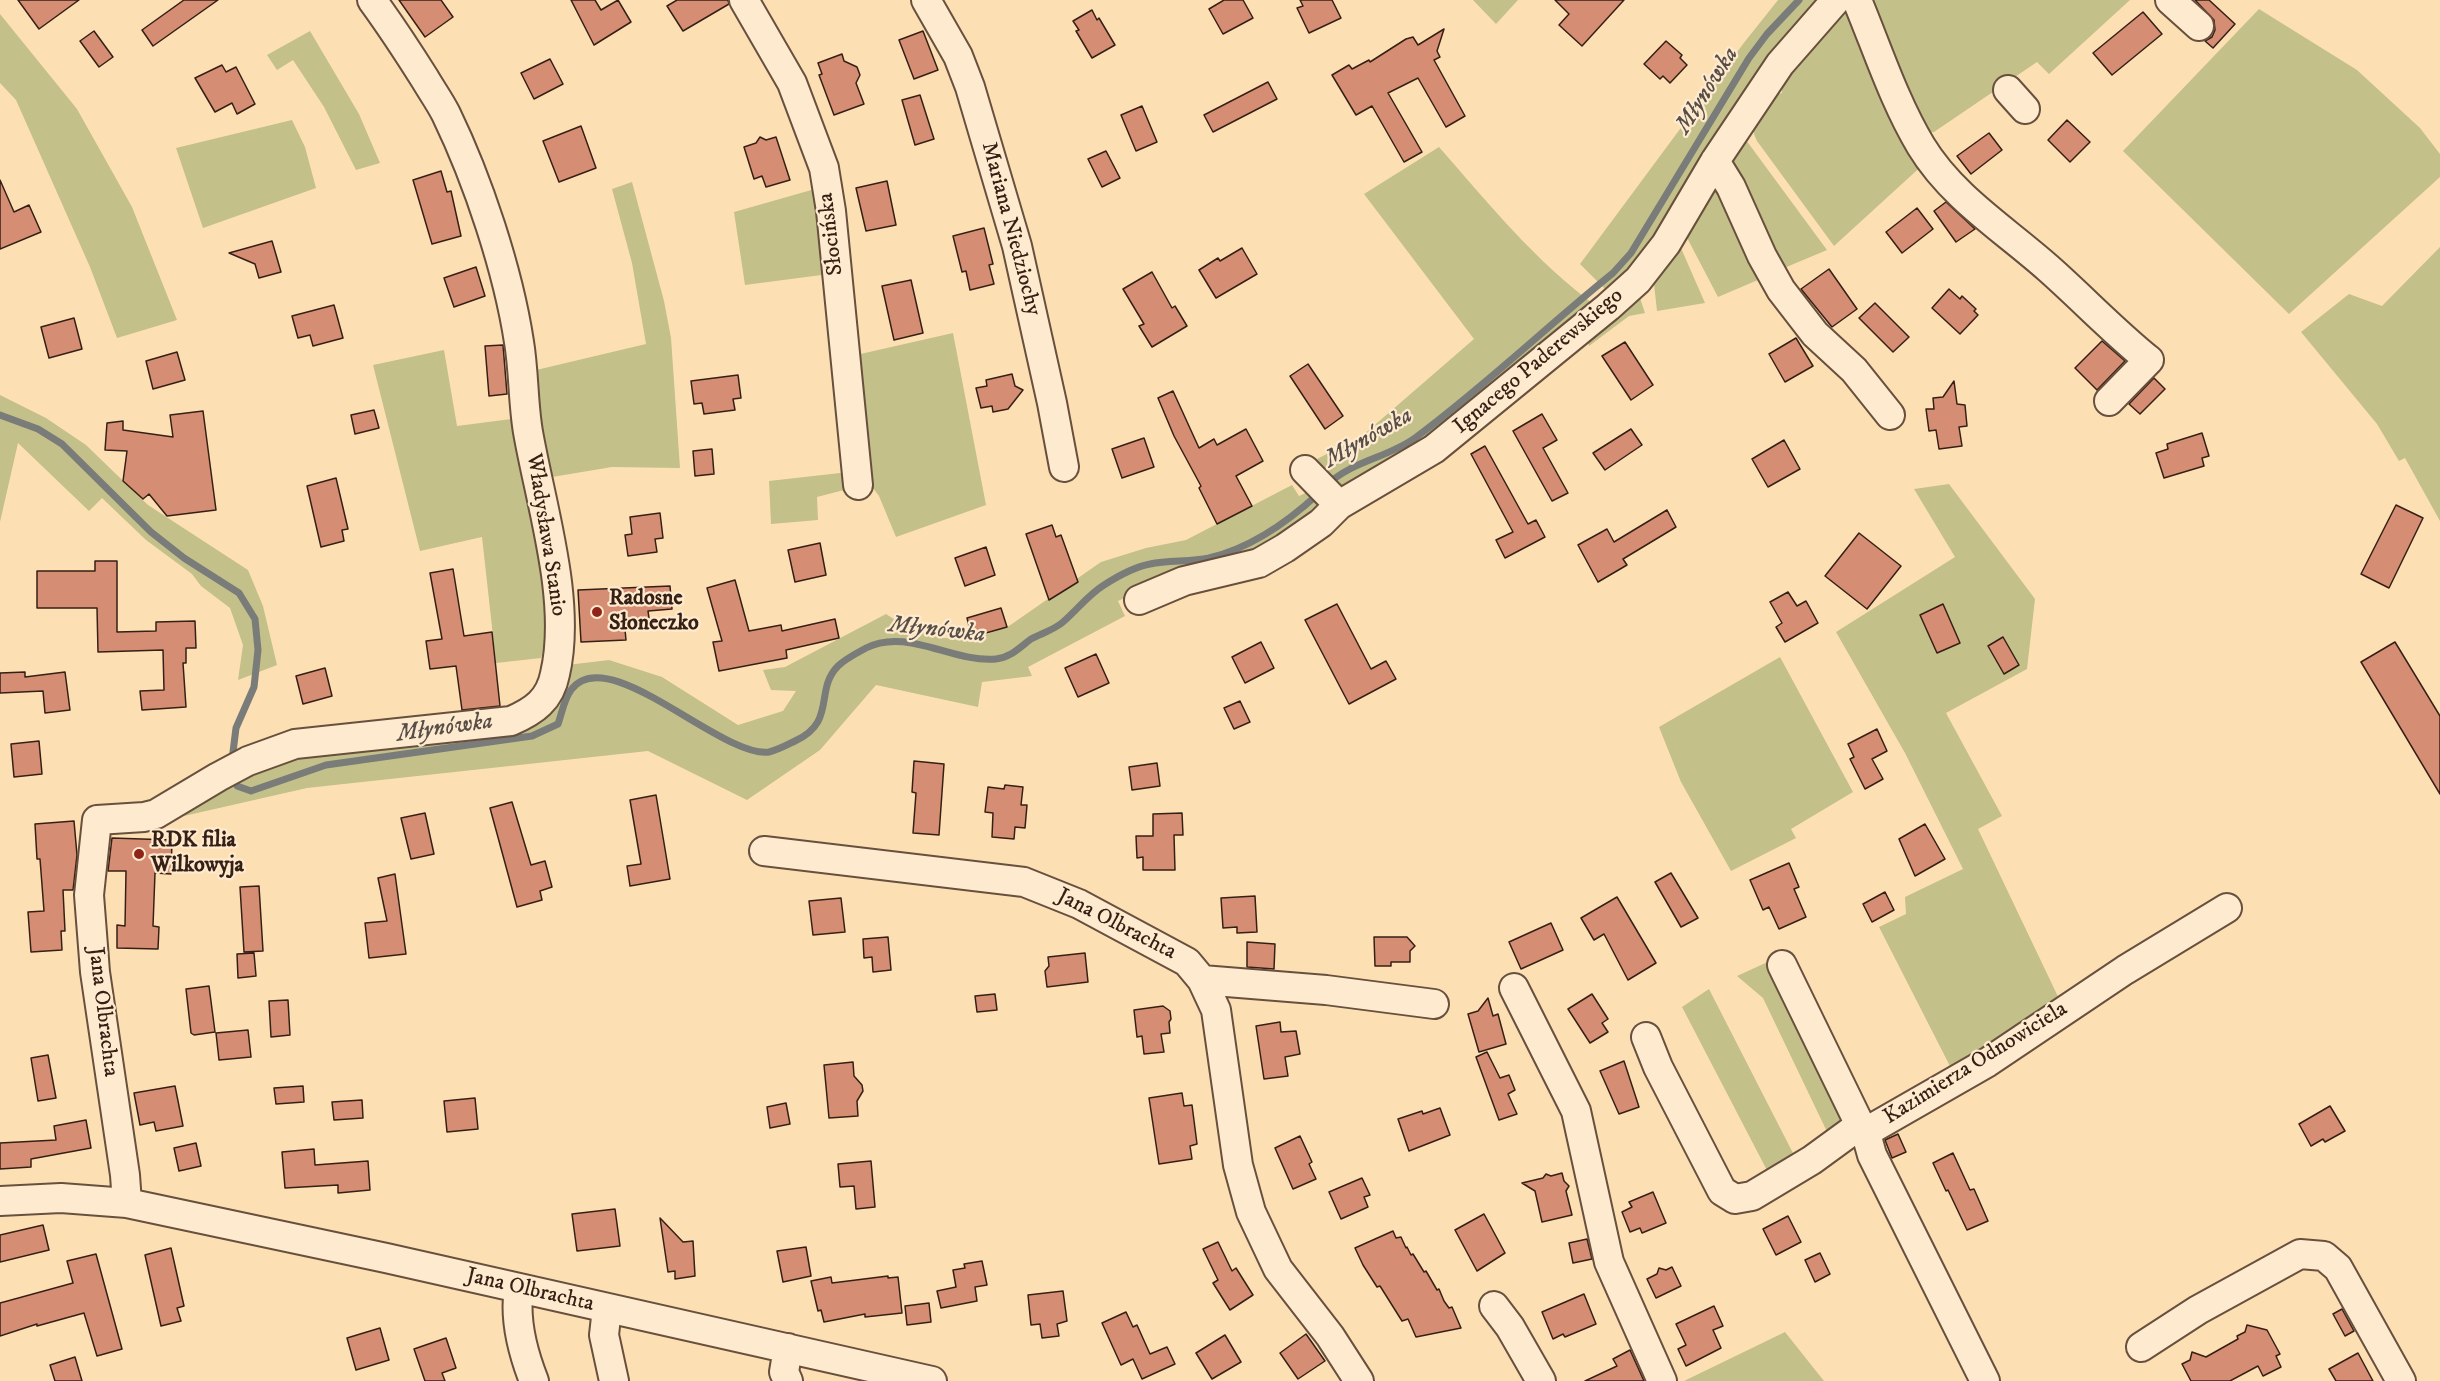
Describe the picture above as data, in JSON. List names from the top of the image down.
{
  "streets": {
    "street": [
      "Mariana Niedziochy",
      "Słocińska",
      "Ignacego Paderewskiego",
      "Władysława Stanio",
      "Jana Olbrachta",
      "Kazimierza Odnowiciela"
    ]
  },
  "crossings": [
    ["Władysława Stanio", "Jana Olbrachta"]
  ],
  "water": ["Młynówka"],
  "places": ["Radosne Słoneczko", "RDK filia Wilkowyja"]
}
